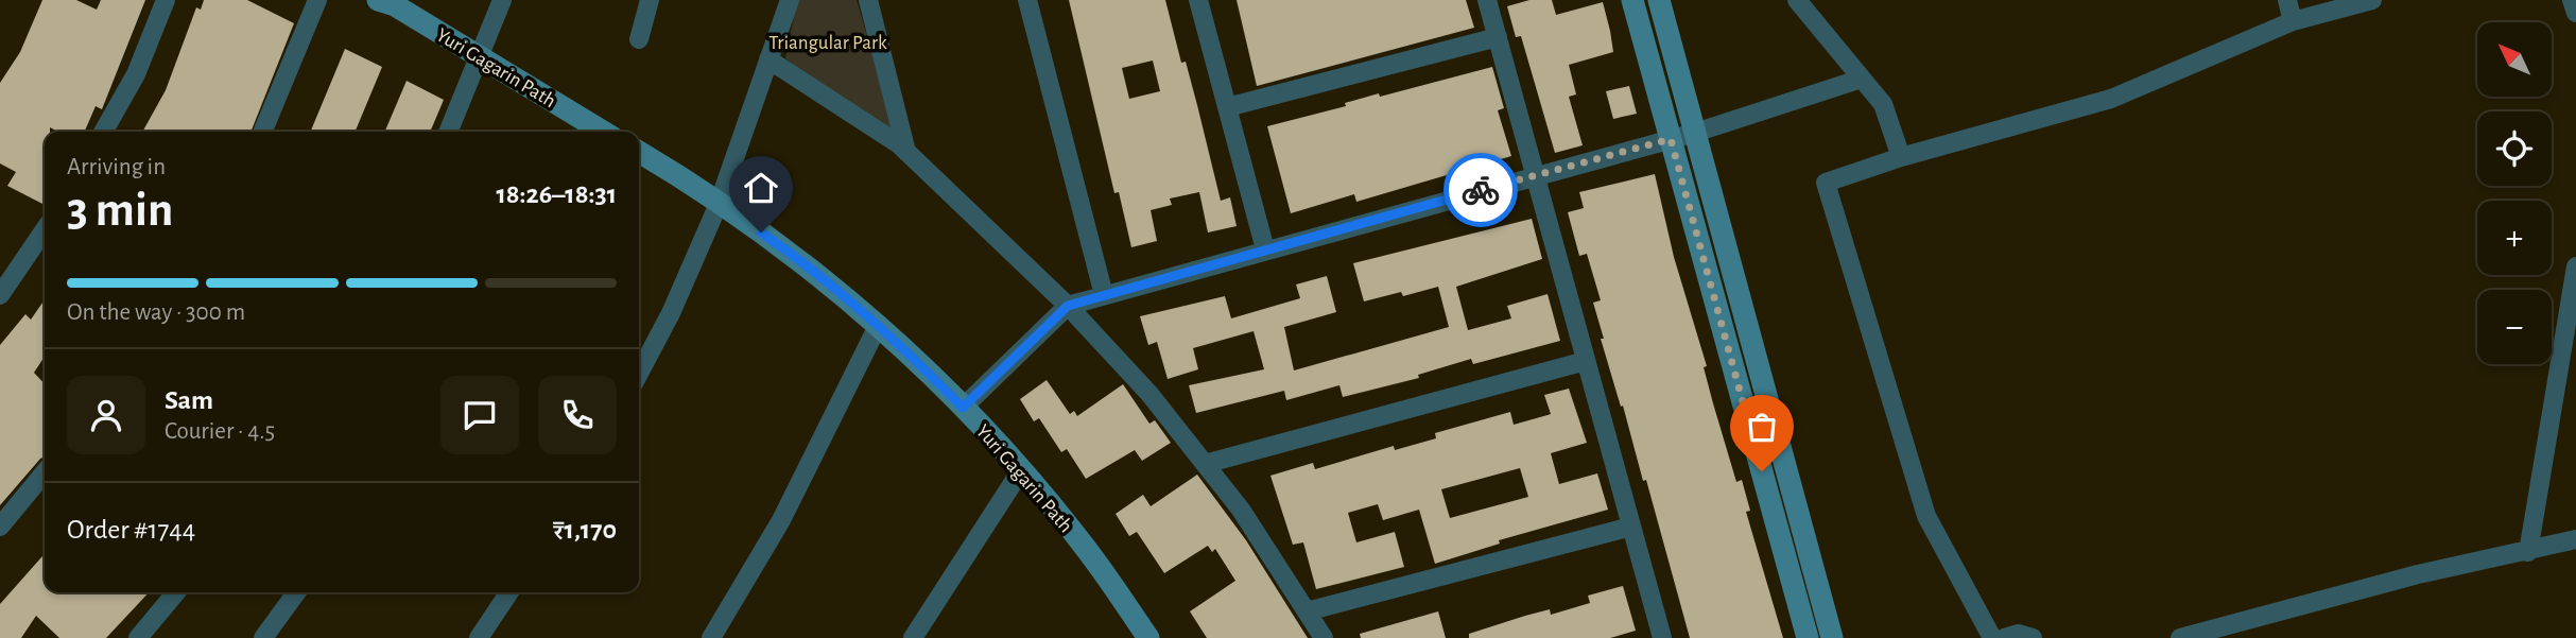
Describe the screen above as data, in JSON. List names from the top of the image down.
{
  "streets": {
    "street": ["Yuri Gagarin Path"]
  },
  "parks": ["Triangular Park"],
  "north": "top left",
  "page": {
    "map_buttons": ["+", "−"],
    "heading": ["3 min", "Arriving in", "18:26–18:31"],
    "panel": [
      "Sam",
      "Courier · 4.5",
      "Order #1744",
      "₹1,170"
    ],
    "bar": "On the way · 300 m"
  }
}
